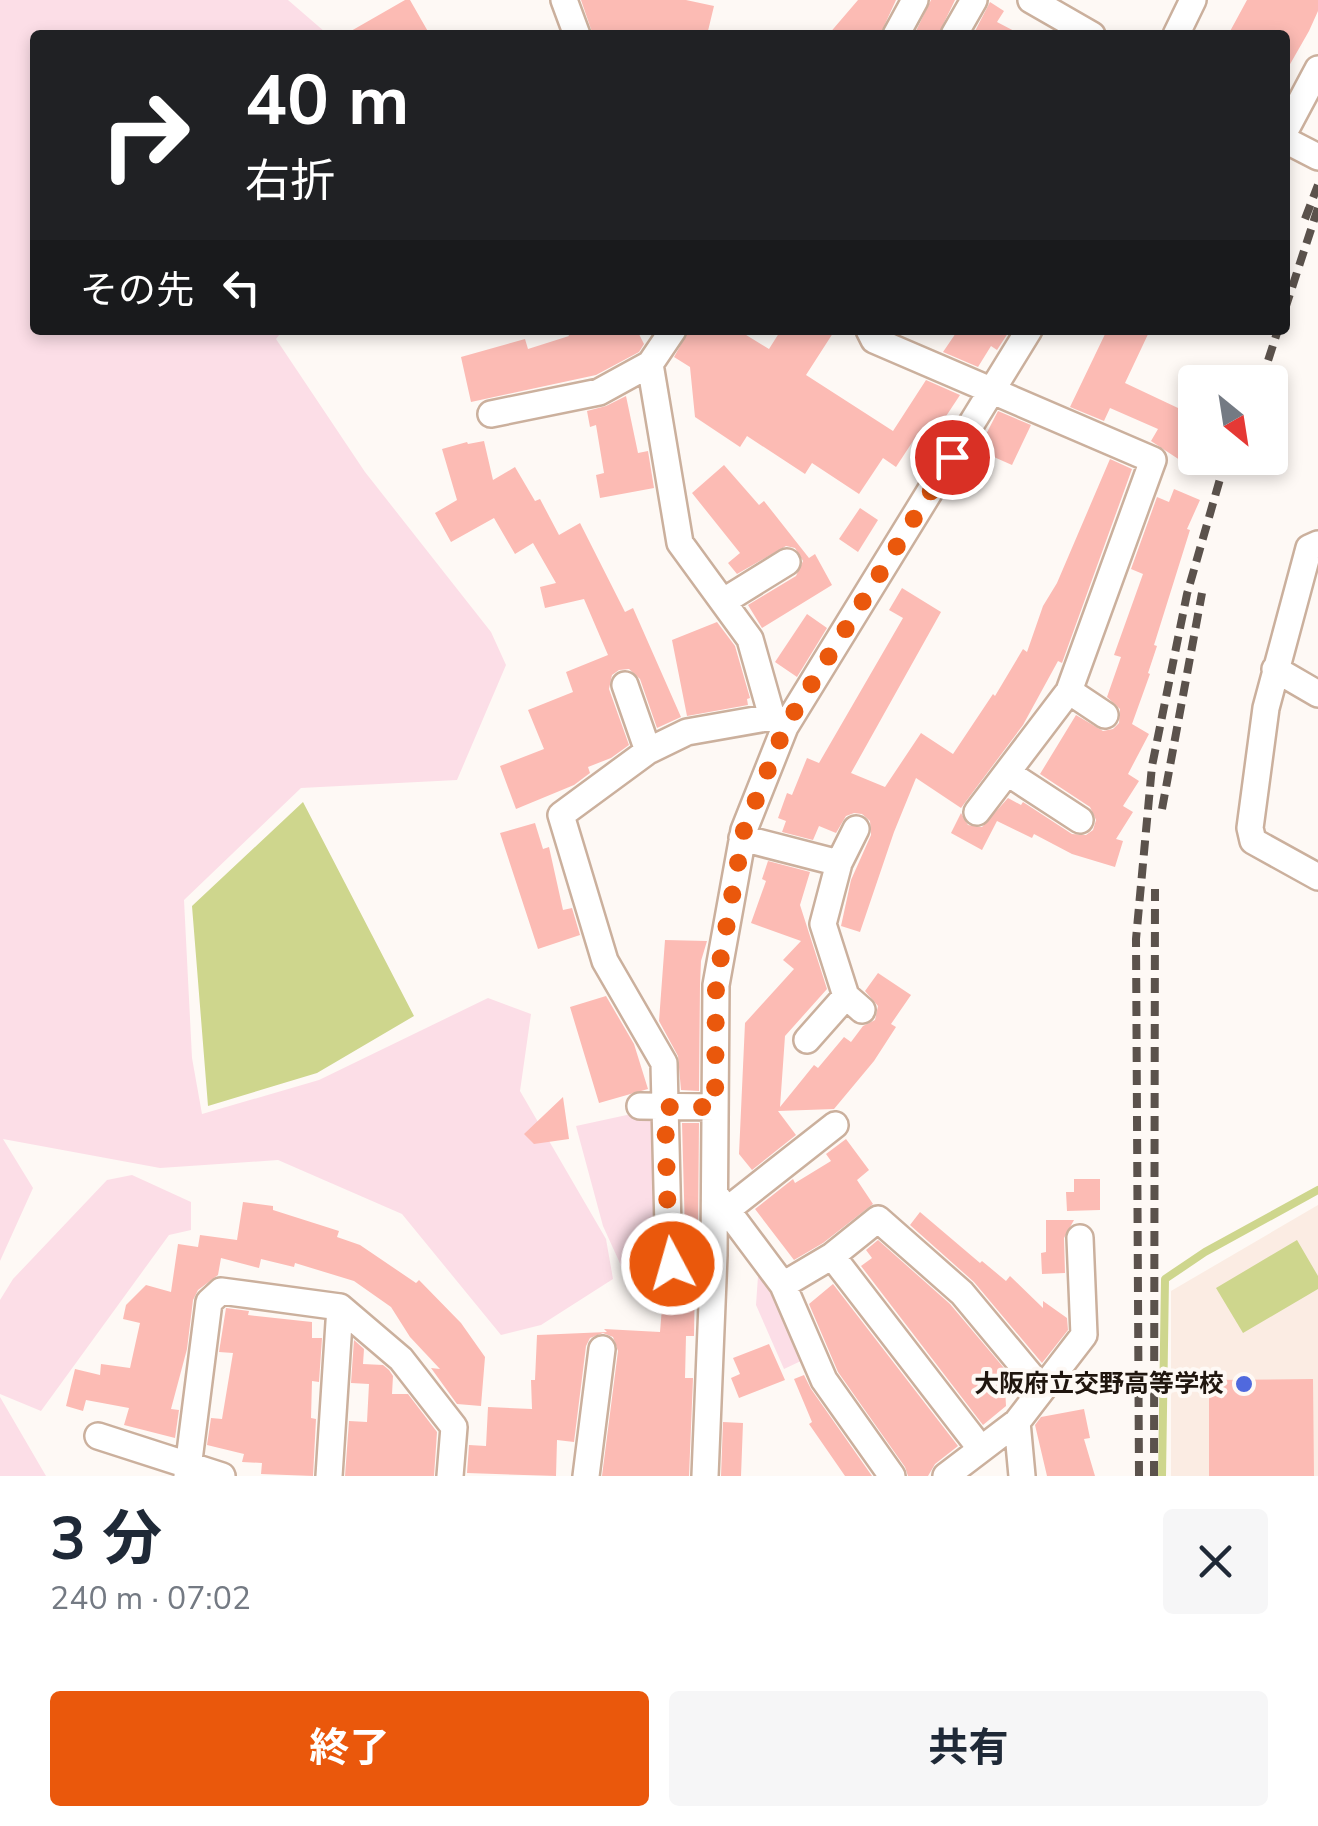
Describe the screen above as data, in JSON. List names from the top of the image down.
{
  "places": ["大阪府立交野高等学校"],
  "north": "bottom right",
  "page": {
    "turn": ["40 m", "右折"],
    "then": "その先",
    "heading": ["3 分", "240 m · 07:02"],
    "buttons": ["終了", "共有"]
  }
}
